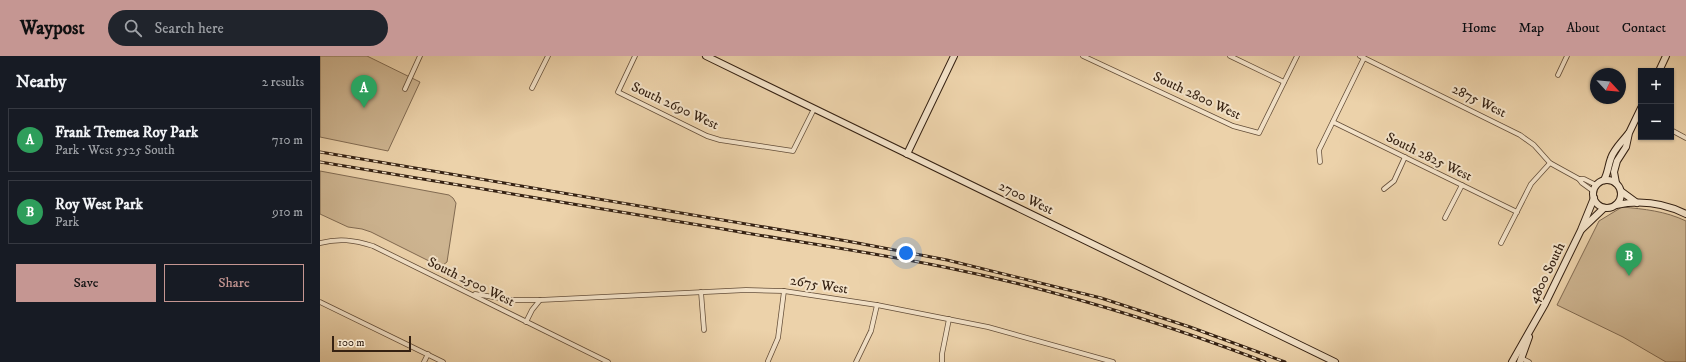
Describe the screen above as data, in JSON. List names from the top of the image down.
{
  "streets": {
    "street": [
      "South 2800 West",
      "2875 West",
      "South 2690 West",
      "South 2825 West",
      "2700 West",
      "4800 South",
      "South 2500 West",
      "2675 West"
    ]
  },
  "crossings": [
    ["2875 West", "4800 South"],
    ["South 2690 West", "2700 West"],
    ["South 2500 West", "2675 West"]
  ],
  "scale_bar": "100 m",
  "north": "bottom right",
  "page": {
    "header": "Waypost",
    "search": "Search here",
    "nav": [
      "Home",
      "Map",
      "About",
      "Contact"
    ],
    "heading": ["Nearby", "2 results"],
    "map_buttons": ["+", "−"],
    "pins": ["A", "B"],
    "list": [
      {
        "mark": "A",
        "name": "Frank Tremea Roy Park",
        "note": "Park · West 5525 South",
        "value": "710 m"
      },
      {
        "mark": "B",
        "name": "Roy West Park",
        "note": "Park",
        "value": "910 m"
      }
    ],
    "buttons": ["Save", "Share"],
    "scale": "100 m"
  }
}
